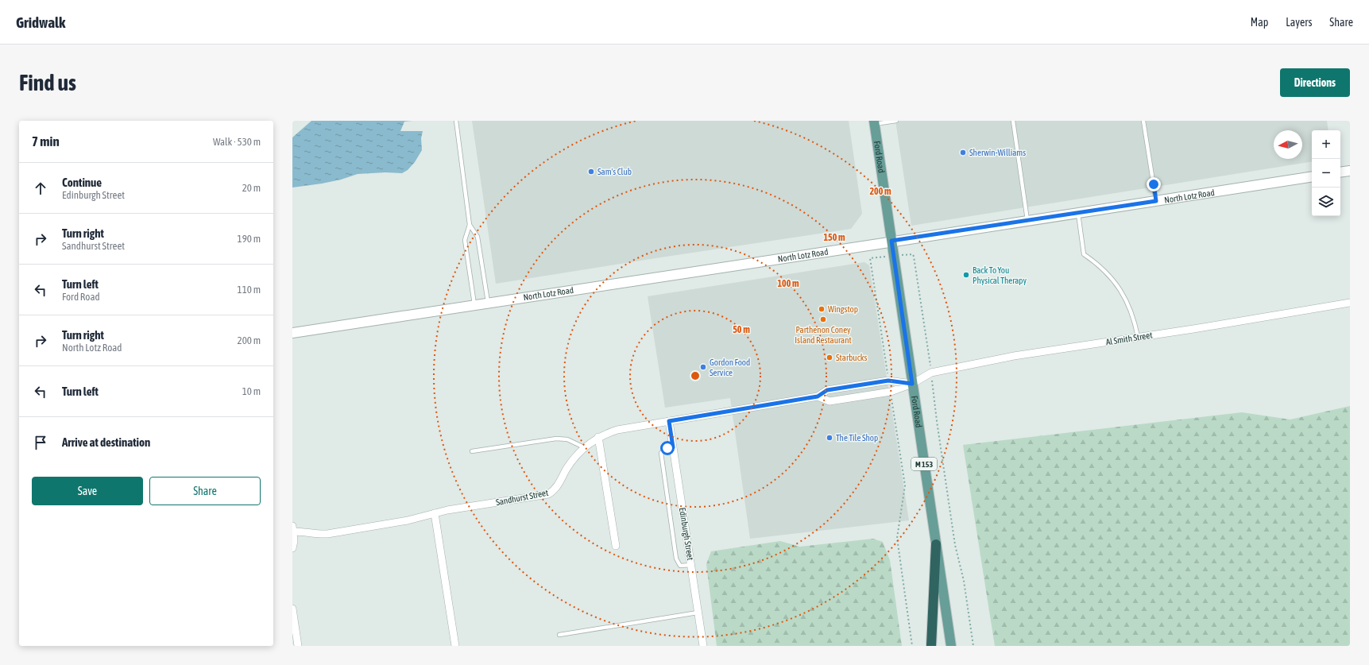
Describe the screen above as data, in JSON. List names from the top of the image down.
{
  "streets": {
    "main road": ["Ford Road", "M 153"],
    "street": [
      "North Lotz Road",
      "Al Smith Street",
      "Sandhurst Street",
      "Edinburgh Street"
    ]
  },
  "crossings": [
    ["Ford Road", "North Lotz Road"],
    ["Ford Road", "Al Smith Street"],
    ["Ford Road", "Sandhurst Street"],
    ["Al Smith Street", "Sandhurst Street"],
    ["Sandhurst Street", "Edinburgh Street"]
  ],
  "places": [
    "Sherwin-Williams",
    "Sam's Club",
    "Back To You Physical Therapy",
    "Wingstop",
    "Parthenon Coney Island Restaurant",
    "Starbucks",
    "Gordon Food Service",
    "The Tile Shop"
  ],
  "north": "left",
  "page": {
    "header": "Gridwalk",
    "nav": ["Map", "Layers", "Share"],
    "buttons": [
      "Directions",
      ["Save", "Share"]
    ],
    "title": "Find us",
    "heading": ["7 min", "Walk · 530 m"],
    "map_buttons": ["+", "−"],
    "list": [
      ["Continue", "Edinburgh Street", "20 m"],
      ["Turn right", "Sandhurst Street", "190 m"],
      ["Turn left", "Ford Road", "110 m"],
      ["Turn right", "North Lotz Road", "200 m"],
      ["Turn left", "10 m"],
      "Arrive at destination"
    ]
  },
  "rings": [
    "200 m",
    "150 m",
    "100 m",
    "50 m"
  ]
}
